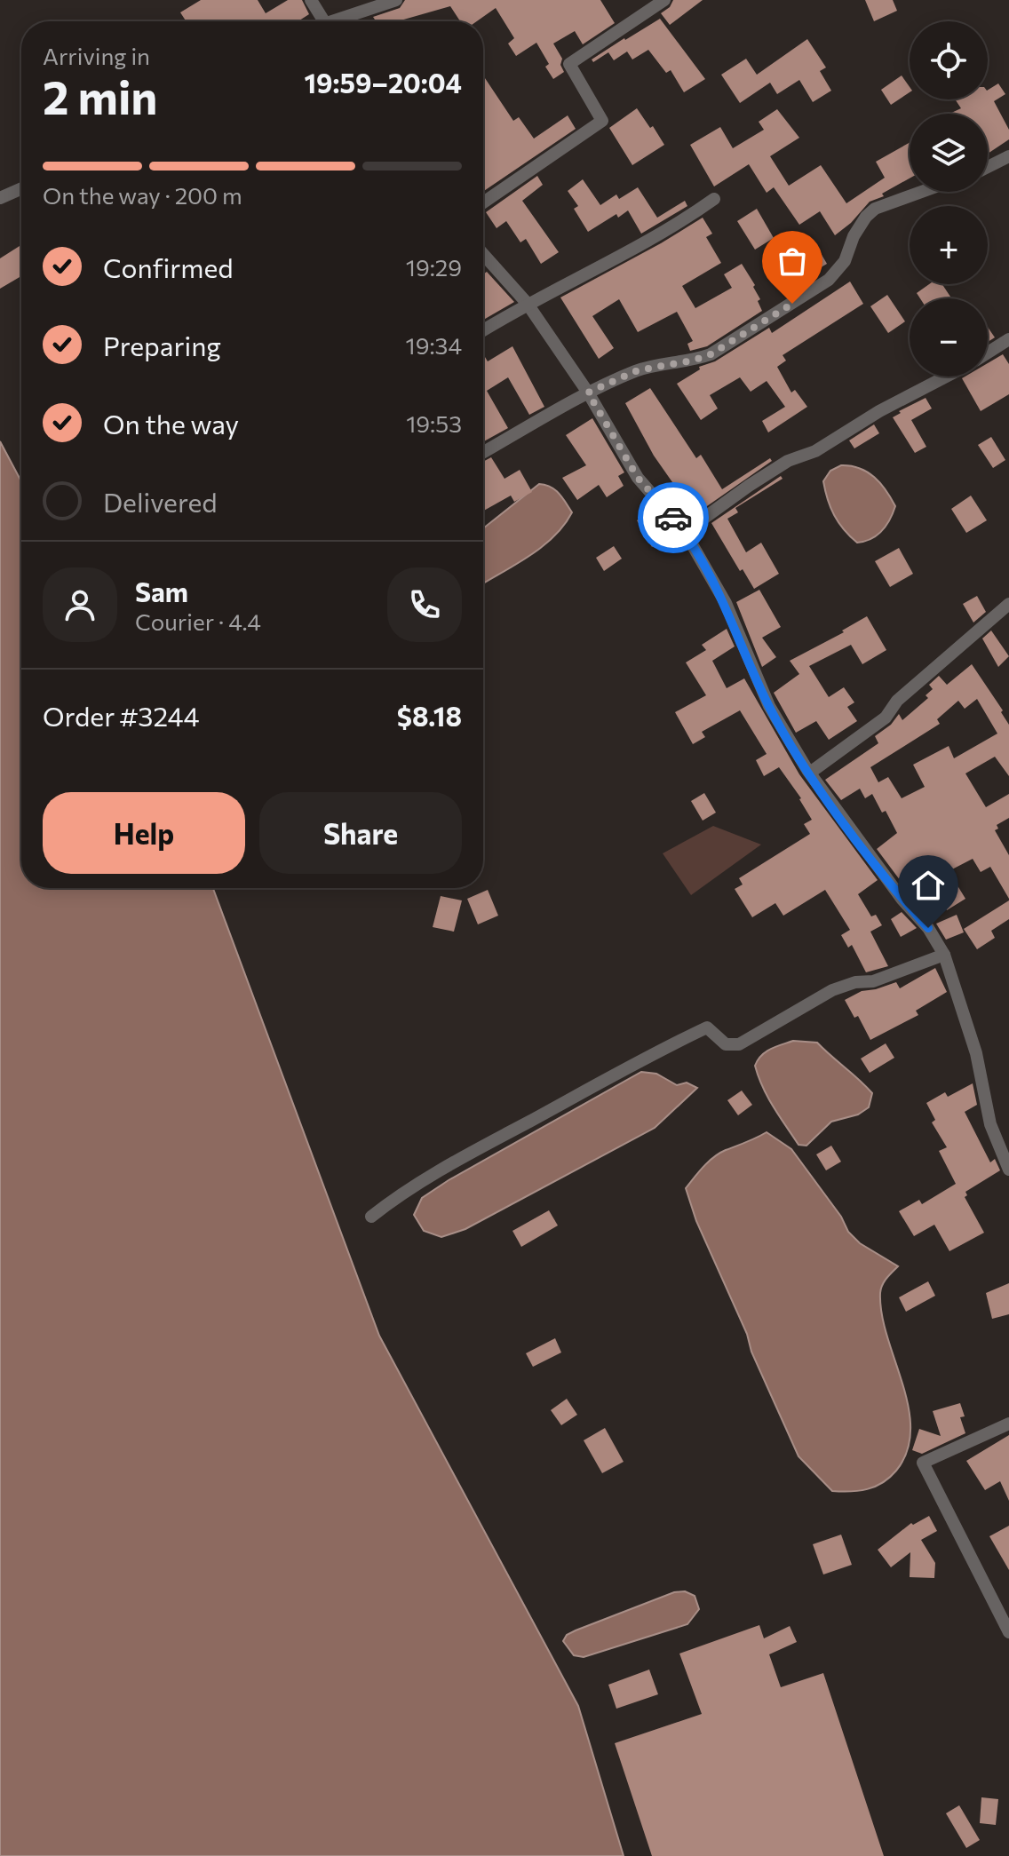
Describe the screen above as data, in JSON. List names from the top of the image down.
{
  "page": {
    "map_buttons": ["+", "−"],
    "heading": ["2 min", "Arriving in", "19:59–20:04"],
    "panel": [
      "Sam",
      "Courier · 4.4",
      "Order #3244",
      "$8.18"
    ],
    "bar": "On the way · 200 m",
    "list": [
      ["Confirmed", "19:29"],
      ["Preparing", "19:34"],
      ["On the way", "19:53"],
      "Delivered"
    ],
    "buttons": ["Help", "Share"]
  }
}
